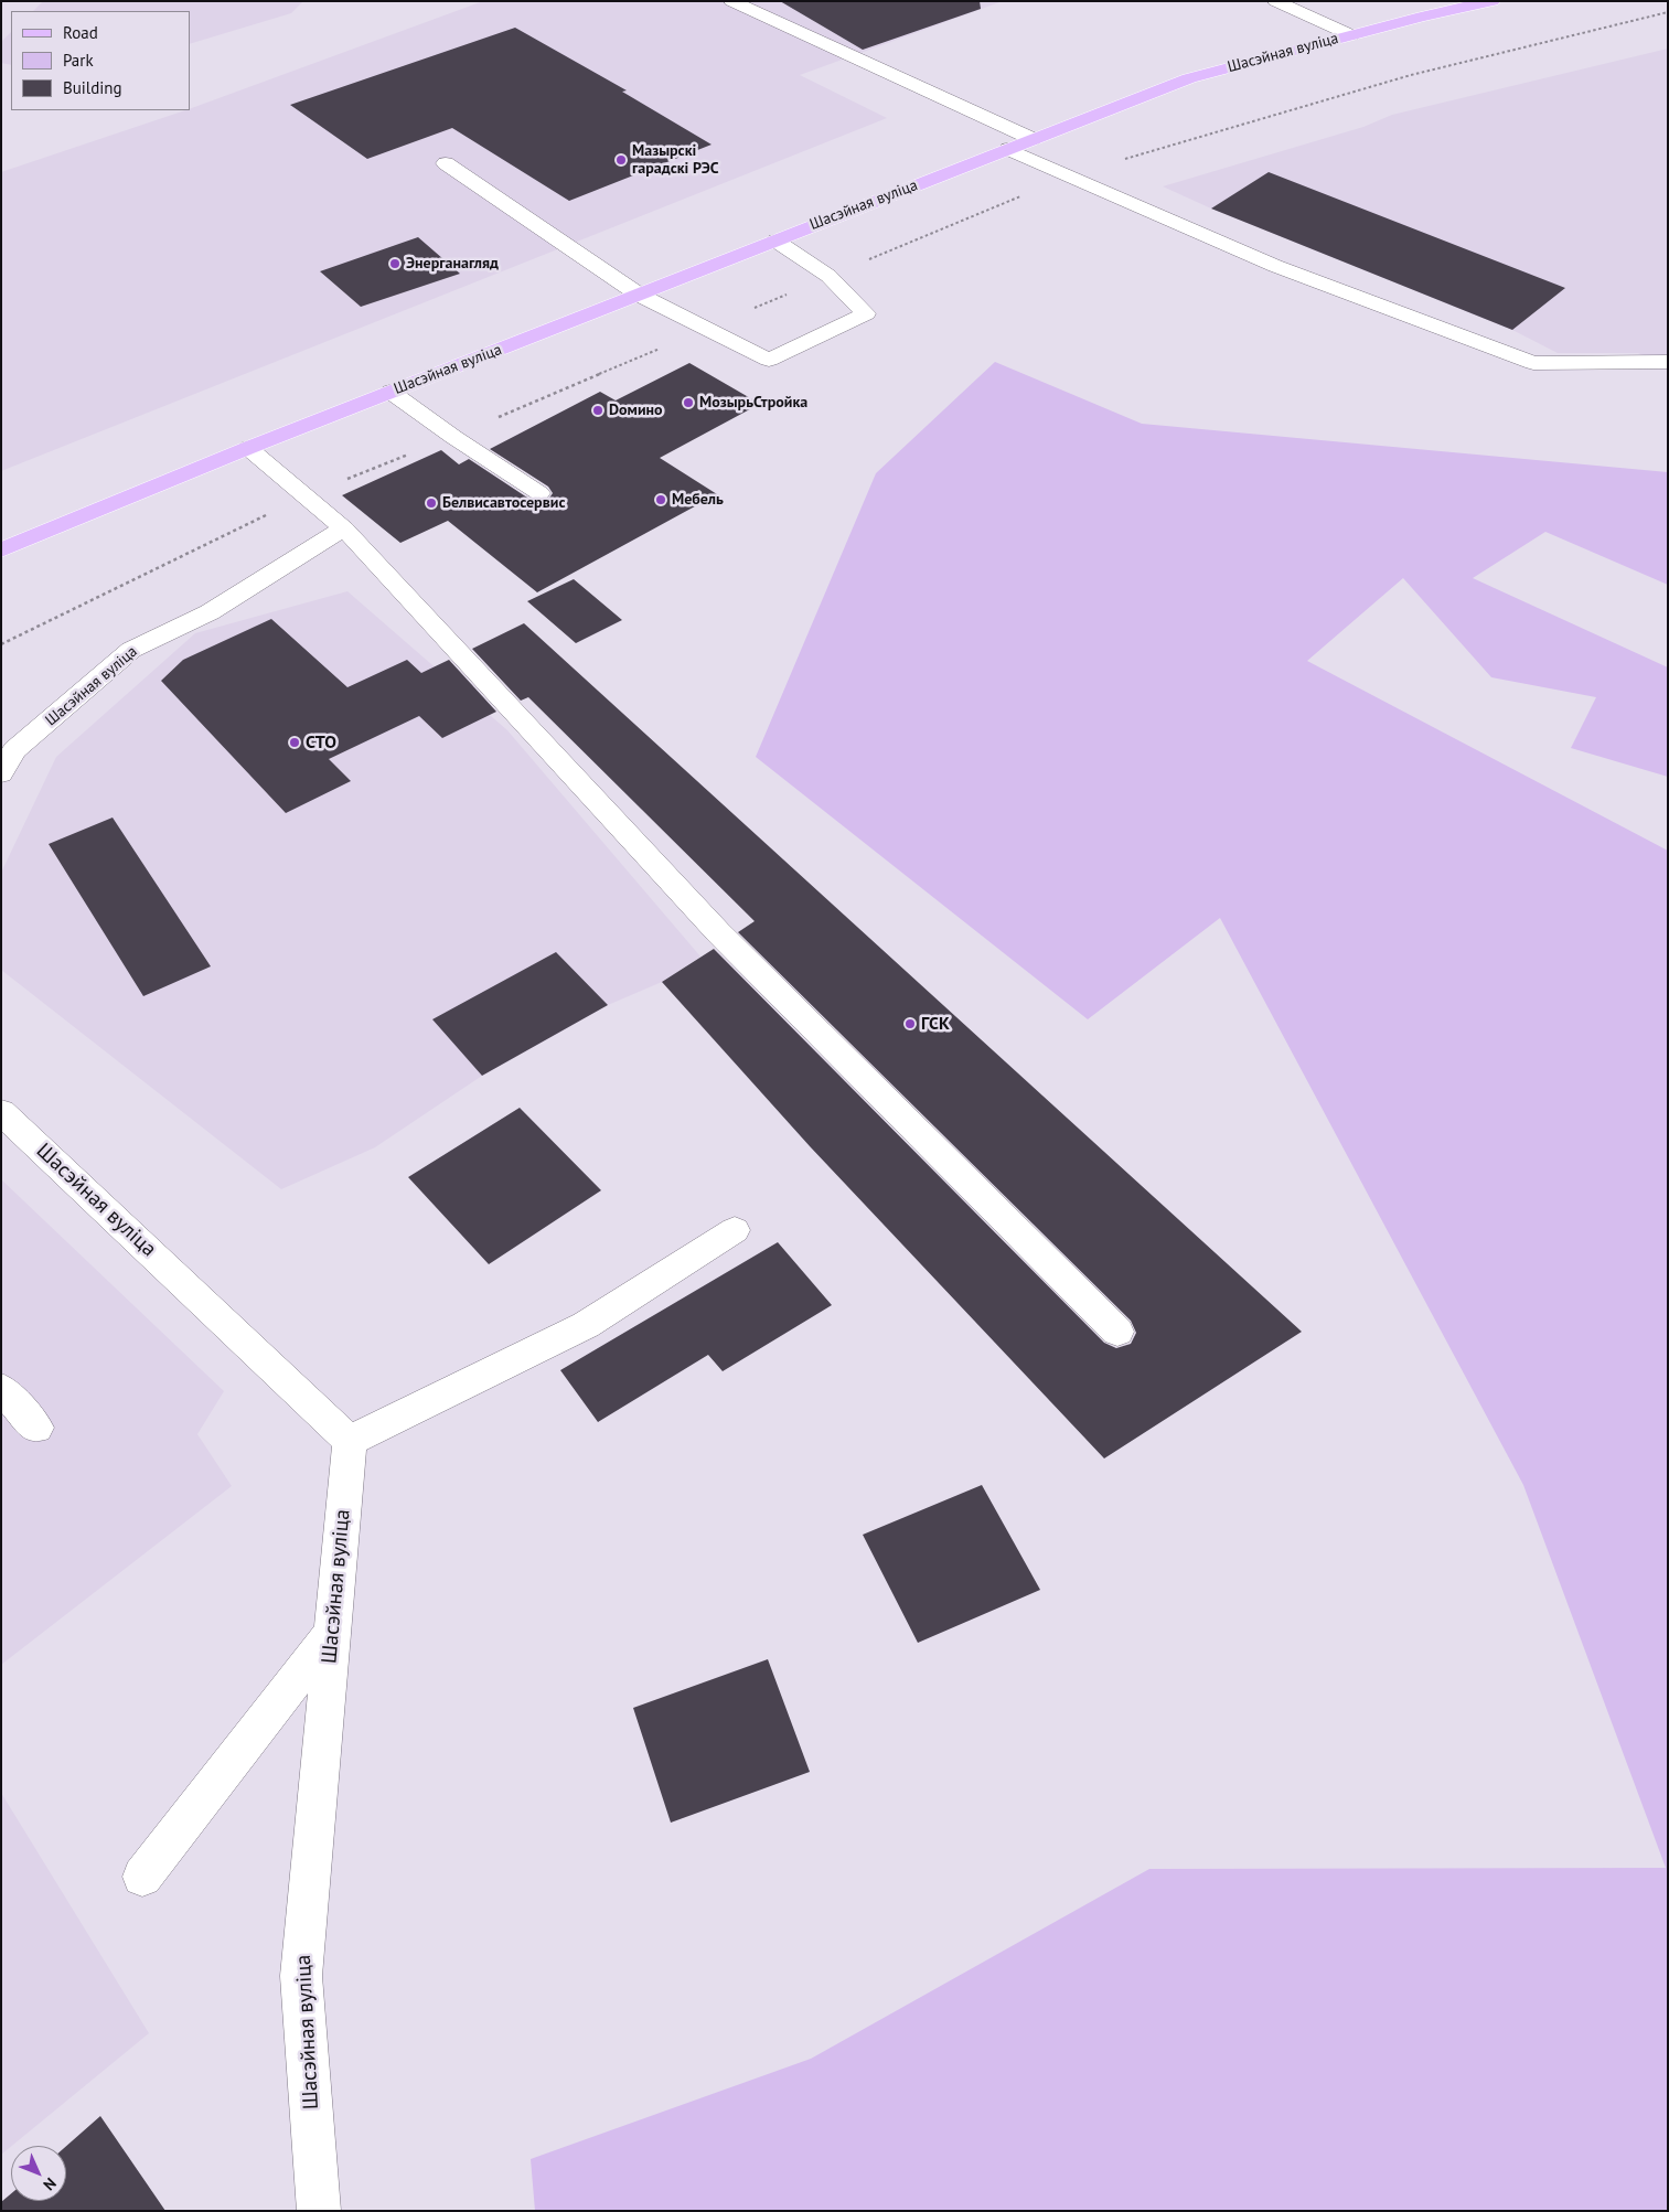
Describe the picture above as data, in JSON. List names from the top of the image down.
{
  "streets": {
    "main road": ["Шасэйная вуліца"]
  },
  "places": [
    "Мазырскі гарадскі РЭС",
    "Энерганагляд",
    "МозырьСтройка",
    "Dомино",
    "Мебель",
    "Белвисавтосервис",
    "СТО",
    "ГСК"
  ],
  "legend": ["Road", "Park", "Building"],
  "north": "bottom right"
}
